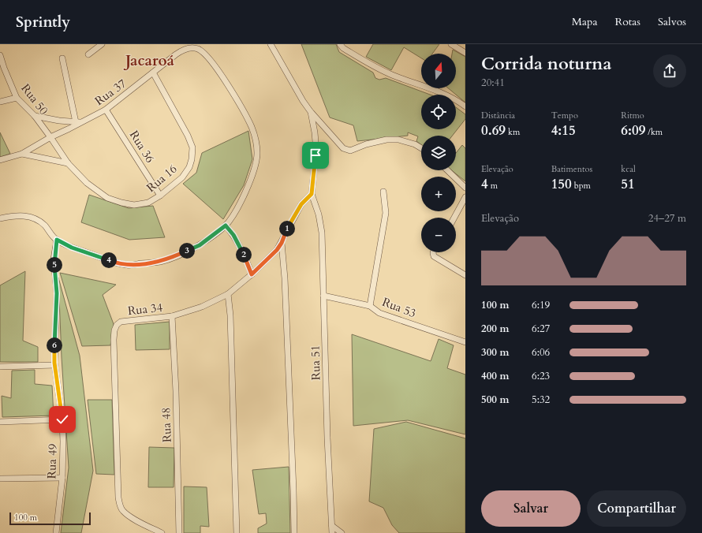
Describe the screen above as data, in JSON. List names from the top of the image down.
{
  "streets": {
    "street": [
      "Rua 37",
      "Rua 50",
      "Rua 36",
      "Rua 16",
      "Rua 53",
      "Rua 34",
      "Rua 51",
      "Rua 48",
      "Rua 49"
    ]
  },
  "crossings": [
    ["Rua 37", "Rua 50"],
    ["Rua 37", "Rua 36"],
    ["Rua 37", "Rua 16"],
    ["Rua 50", "Rua 16"],
    ["Rua 36", "Rua 16"],
    ["Rua 53", "Rua 51"],
    ["Rua 34", "Rua 51"],
    ["Rua 34", "Rua 48"]
  ],
  "districts": ["Jacaroá"],
  "scale_bar": "100 m",
  "north": "top",
  "page": {
    "header": "Sprintly",
    "nav": ["Mapa", "Rotas", "Salvos"],
    "heading": ["Corrida noturna", "20:41"],
    "map_buttons": ["+", "−"],
    "stats": [
      ["Distância", "0.69 km"],
      ["Tempo", "4:15"],
      ["Ritmo", "6:09 /km"],
      ["Elevação", "4 m"],
      ["Batimentos", "150 bpm"],
      ["kcal", "51"]
    ],
    "chart": ["Elevação", "24–27 m"],
    "pins": [
      "1",
      "3",
      "2",
      "4",
      "5",
      "6"
    ],
    "list": [
      {
        "name": "100 m",
        "note": "6:19"
      },
      {
        "name": "200 m",
        "note": "6:27"
      },
      {
        "name": "300 m",
        "note": "6:06"
      },
      {
        "name": "400 m",
        "note": "6:23"
      },
      {
        "name": "500 m",
        "note": "5:32"
      }
    ],
    "buttons": ["Salvar", "Compartilhar"],
    "scale": "100 m"
  }
}
